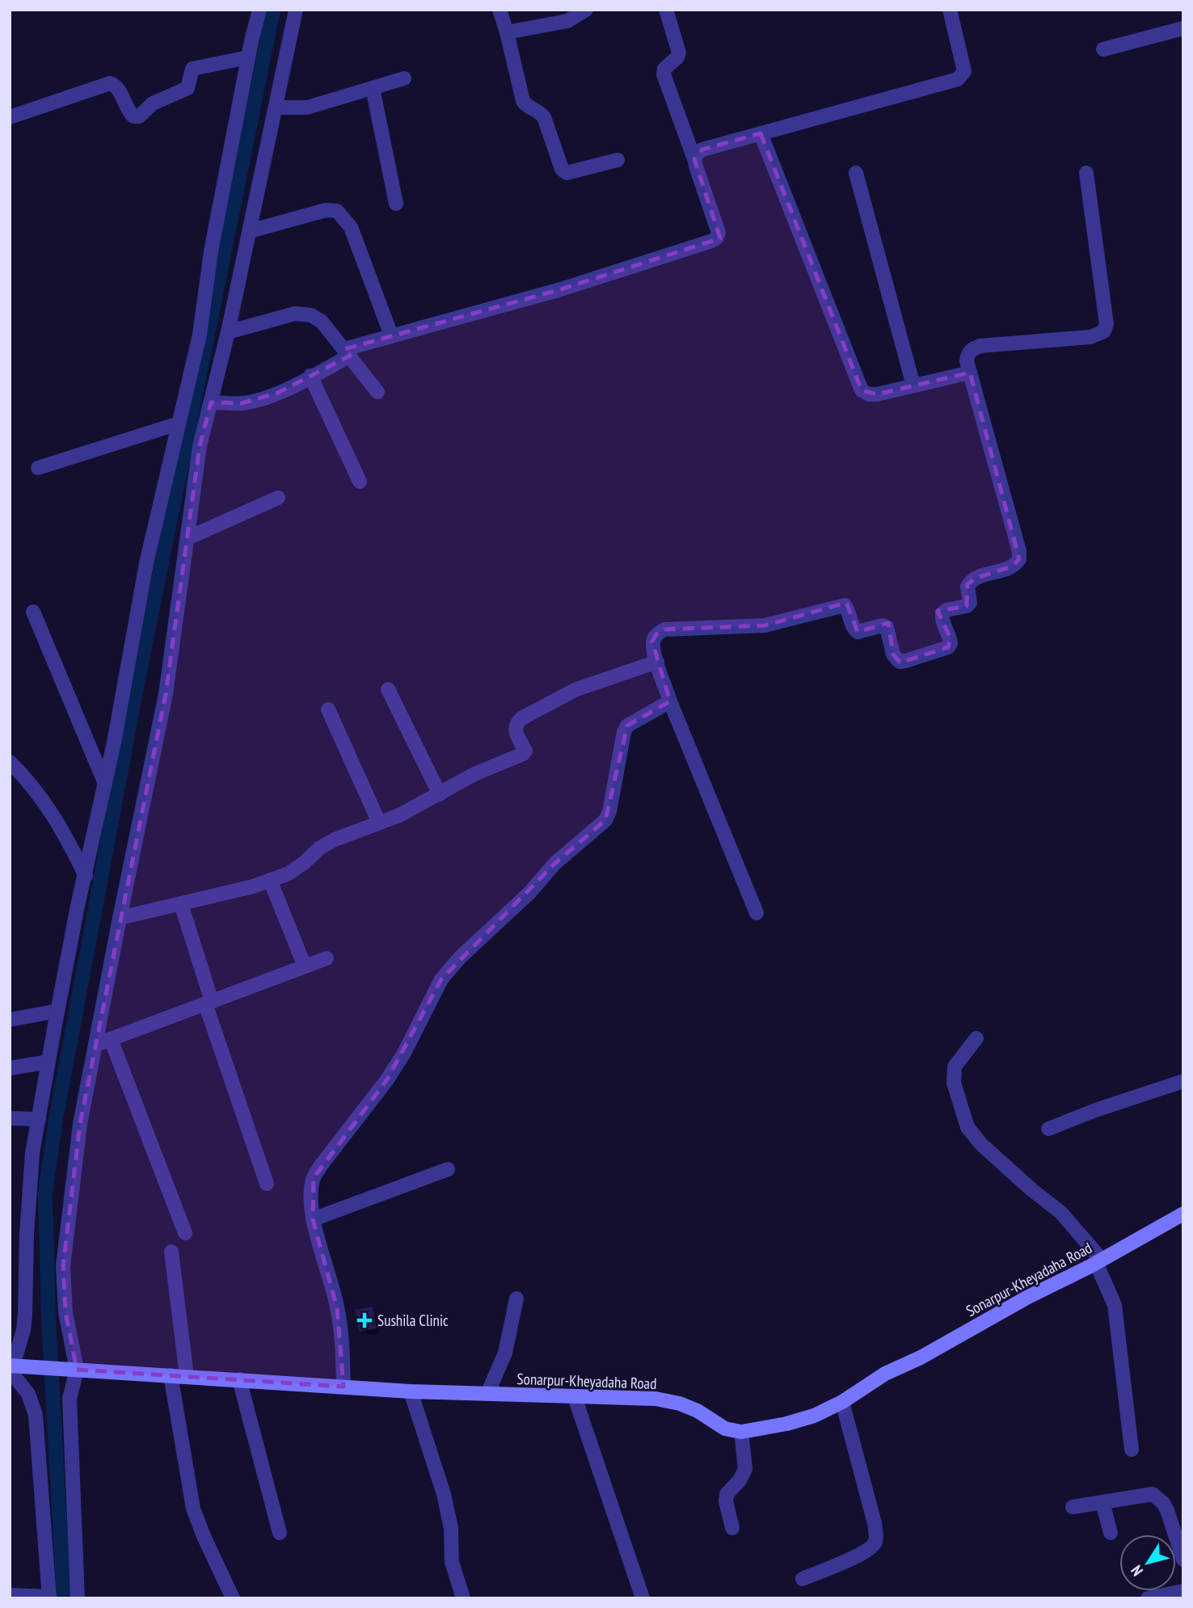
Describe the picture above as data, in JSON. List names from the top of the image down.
{
  "streets": {
    "main road": ["Sonarpur-Kheyadaha Road"]
  },
  "places": {
    "health": ["Sushila Clinic"]
  },
  "north": "bottom left"
}
